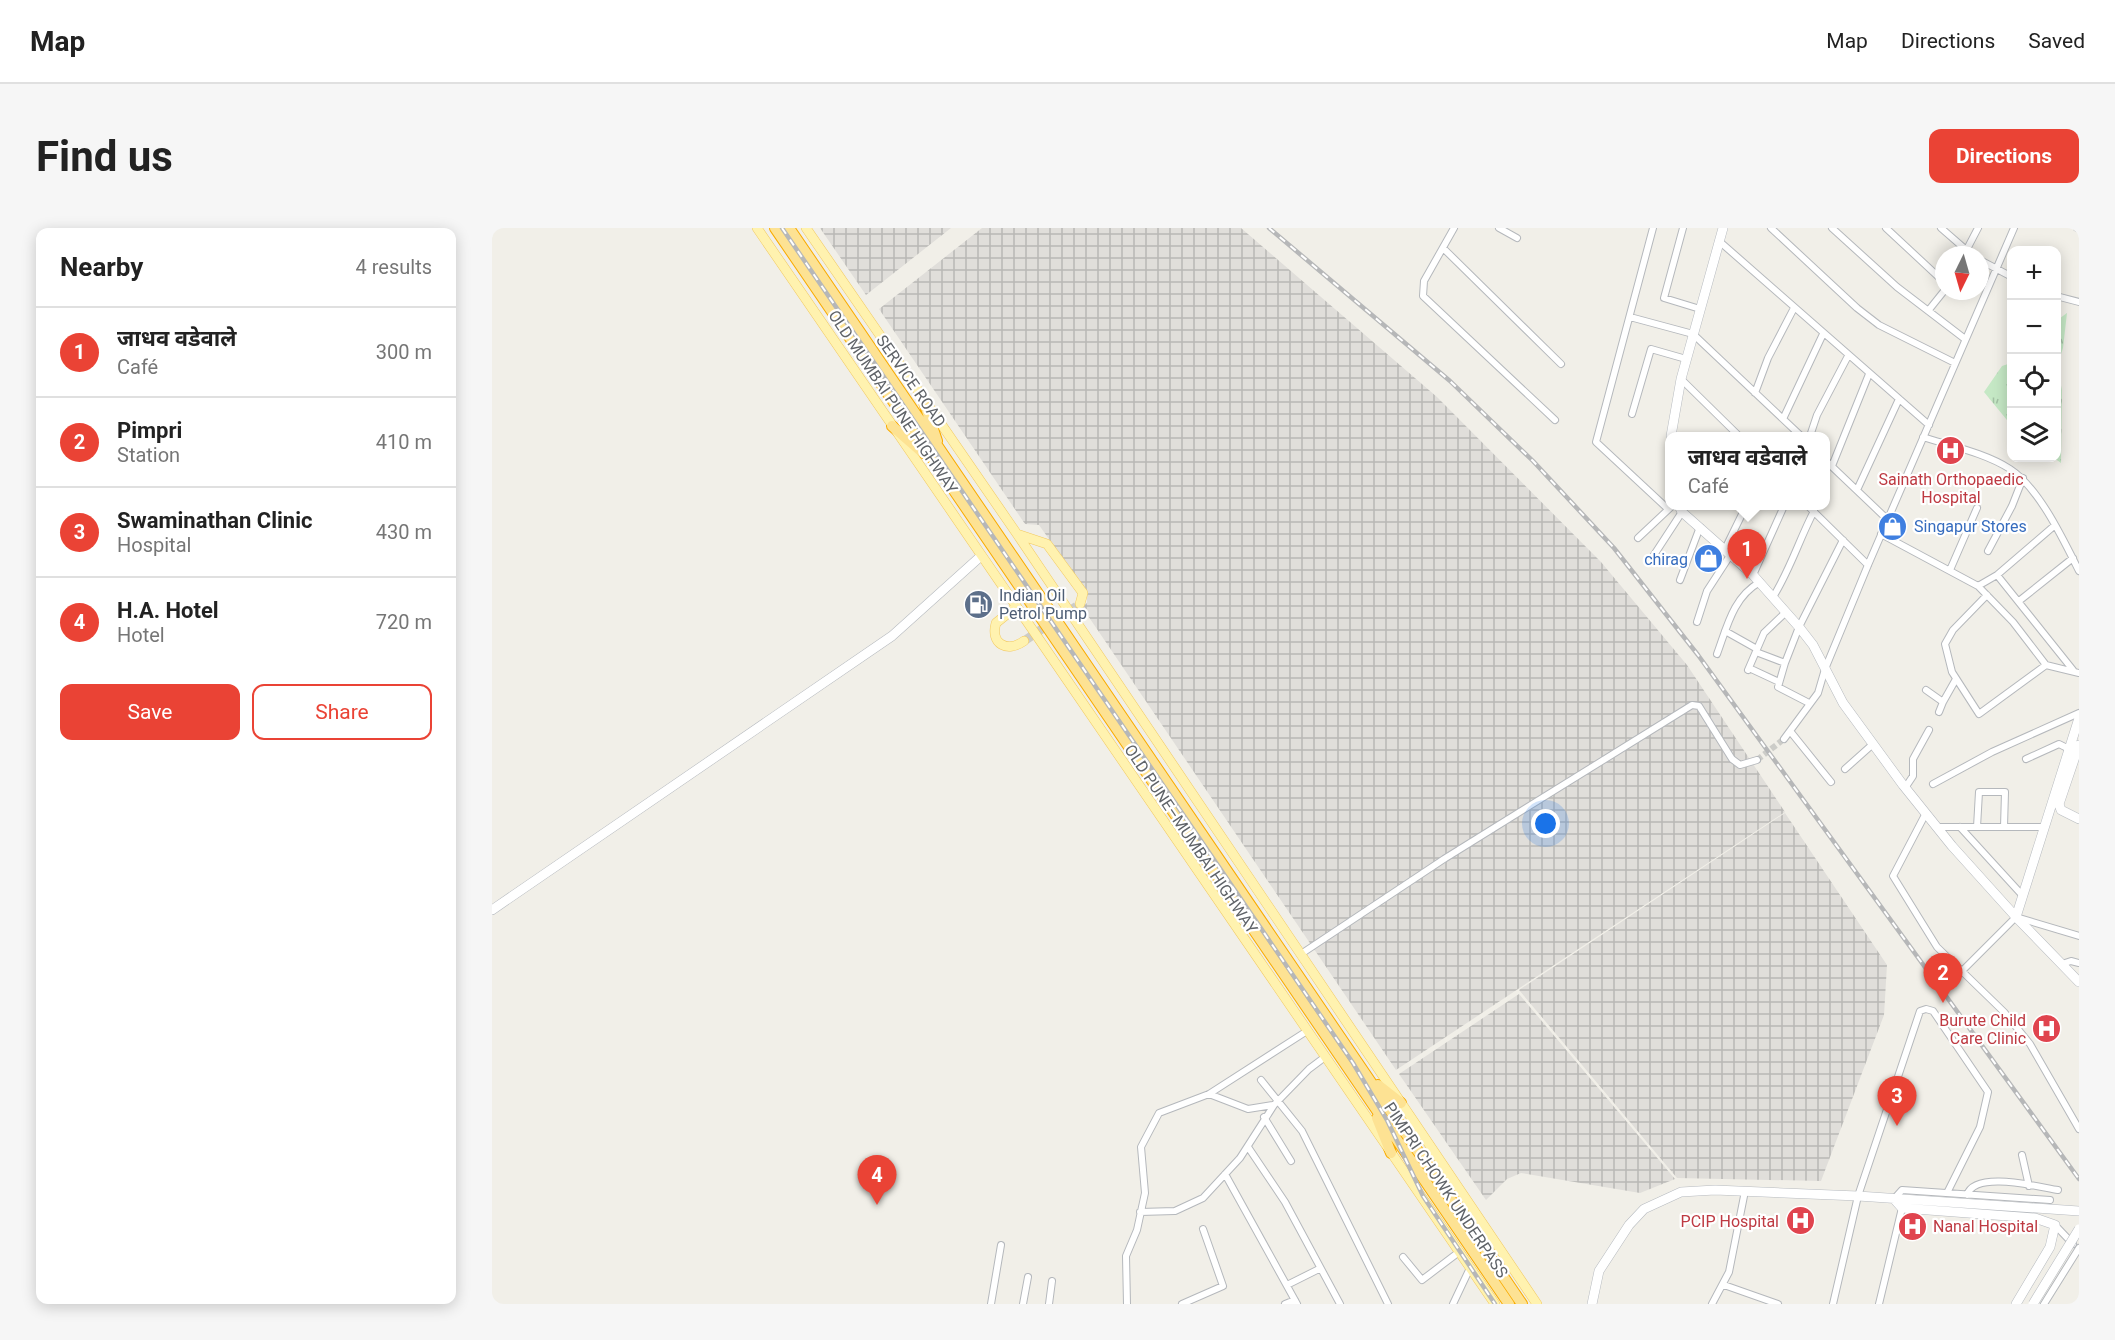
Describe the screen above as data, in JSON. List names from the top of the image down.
{
  "streets": {
    "highway": ["OLD MUMBAI PUNE HIGHWAY", "OLD PUNE–MUMBAI HIGHWAY", "PIMPRI CHOWK UNDERPASS"],
    "main road": ["SERVICE ROAD"]
  },
  "crossings": [
    ["OLD MUMBAI PUNE HIGHWAY", "OLD PUNE–MUMBAI HIGHWAY"],
    ["OLD PUNE–MUMBAI HIGHWAY", "PIMPRI CHOWK UNDERPASS"]
  ],
  "places": {
    "hospital": [
      "Sainath Orthopaedic Hospital",
      "Burute Child Care Clinic",
      "PCIP Hospital",
      "Nanal Hospital"
    ],
    "shop": ["Singapur Stores", "chirag"],
    "fuel station": ["Indian Oil Petrol Pump"]
  },
  "north": "bottom",
  "page": {
    "header": "Map",
    "nav": ["Map", "Directions", "Saved"],
    "buttons": [
      "Directions",
      ["Save", "Share"]
    ],
    "title": "Find us",
    "heading": ["Nearby", "4 results"],
    "map_buttons": ["+", "−"],
    "list": [
      {
        "mark": "1",
        "name": "जाधव वडेवाले",
        "note": "Café",
        "value": "300 m"
      },
      {
        "mark": "2",
        "name": "Pimpri",
        "note": "Station",
        "value": "410 m"
      },
      {
        "mark": "3",
        "name": "Swaminathan Clinic",
        "note": "Hospital",
        "value": "430 m"
      },
      {
        "mark": "4",
        "name": "H.A. Hotel",
        "note": "Hotel",
        "value": "720 m"
      }
    ],
    "popup": ["जाधव वडेवाले", "Café"],
    "pins": [
      "1",
      "2",
      "3",
      "4"
    ]
  }
}
